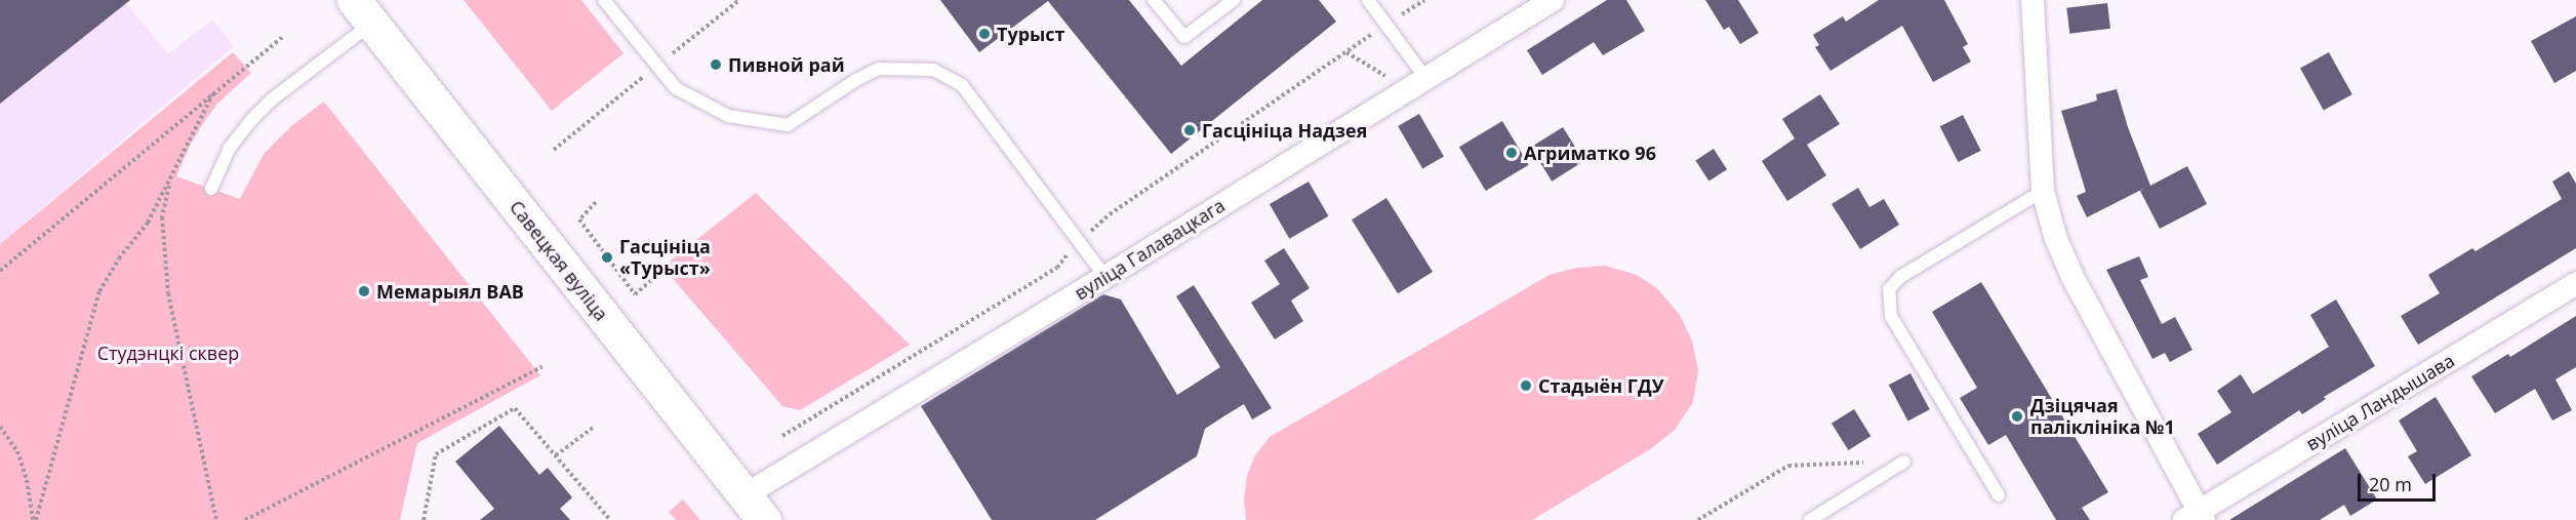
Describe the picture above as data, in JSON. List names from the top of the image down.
{
  "streets": {
    "main road": ["Савецкая вуліца"],
    "street": ["вуліца Галавацкага", "вуліца Ландышава"]
  },
  "crossings": [
    ["вуліца Галавацкага", "Савецкая вуліца"]
  ],
  "parks": ["Студэнцкі сквер"],
  "places": [
    "Турыст",
    "Пивной рай",
    "Гасцініца Надзея",
    "Агриматко 96",
    "Гасцініца «Турыст»",
    "Мемарыял ВАВ",
    "Стадыён ГДУ",
    "Дзіцячая паліклініка №1"
  ],
  "scale_bar": "20 m"
}
